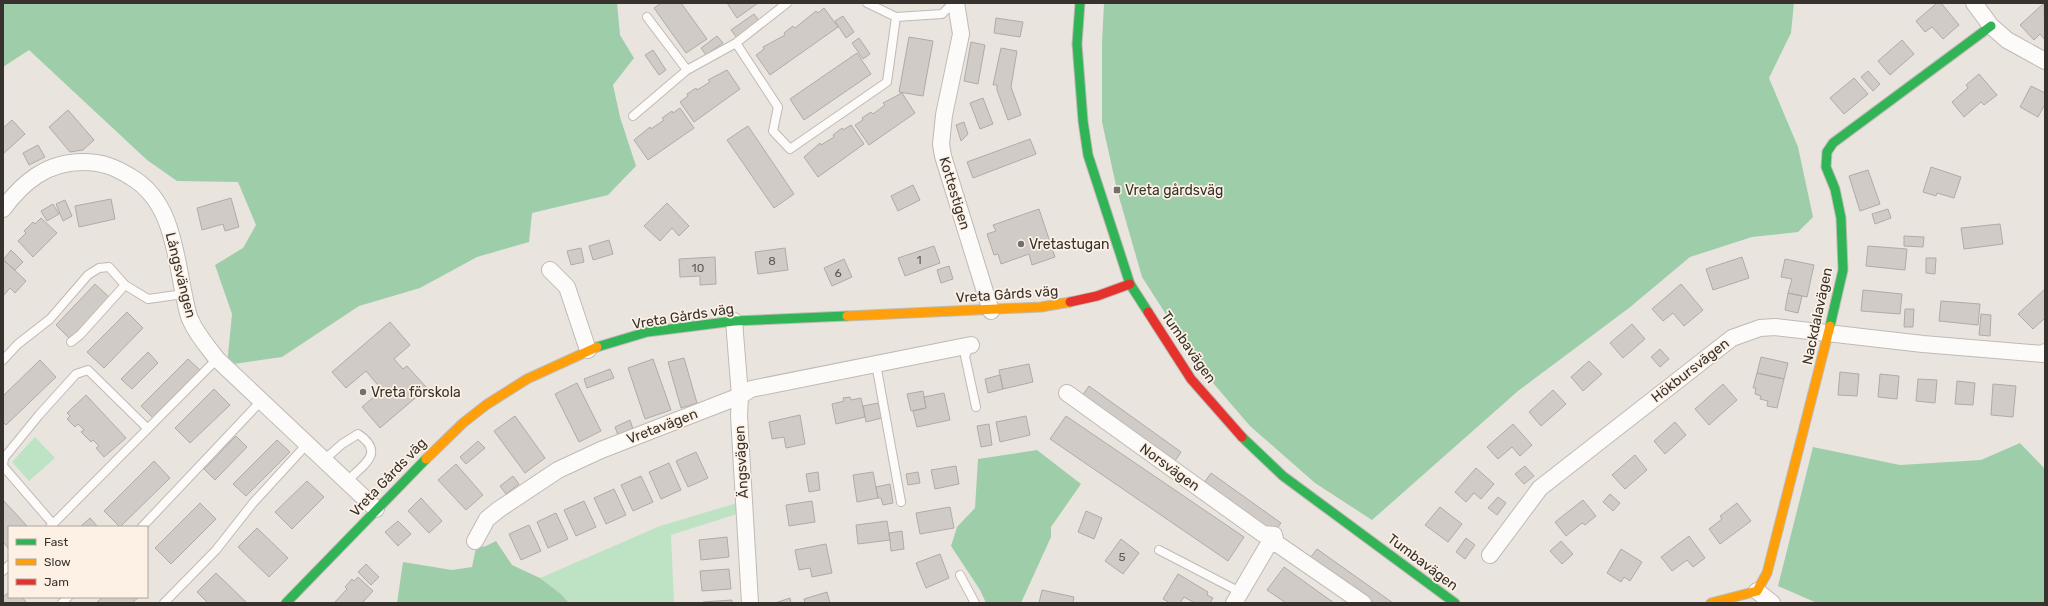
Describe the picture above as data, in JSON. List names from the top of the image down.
{
  "streets": {
    "street": [
      "Kottestigen",
      "Långsvängen",
      "Vreta Gårds väg",
      "Nackdalavägen",
      "Tumbavägen",
      "Hökbursvägen",
      "Vretavägen",
      "Ängsvägen",
      "Norsvägen"
    ]
  },
  "crossings": [
    ["Kottestigen", "Vreta Gårds väg"],
    ["Långsvängen", "Vreta Gårds väg"],
    ["Vreta Gårds väg", "Tumbavägen"],
    ["Vreta Gårds väg", "Ängsvägen"],
    ["Nackdalavägen", "Hökbursvägen"],
    ["Vretavägen", "Ängsvägen"]
  ],
  "places": {
    "transit": ["Vreta gårdsväg"],
    "other": ["Vretastugan", "Vreta förskola"]
  },
  "house_numbers": [
    "1",
    "8",
    "10",
    "6",
    "5"
  ],
  "legend": ["Fast", "Slow", "Jam"]
}
